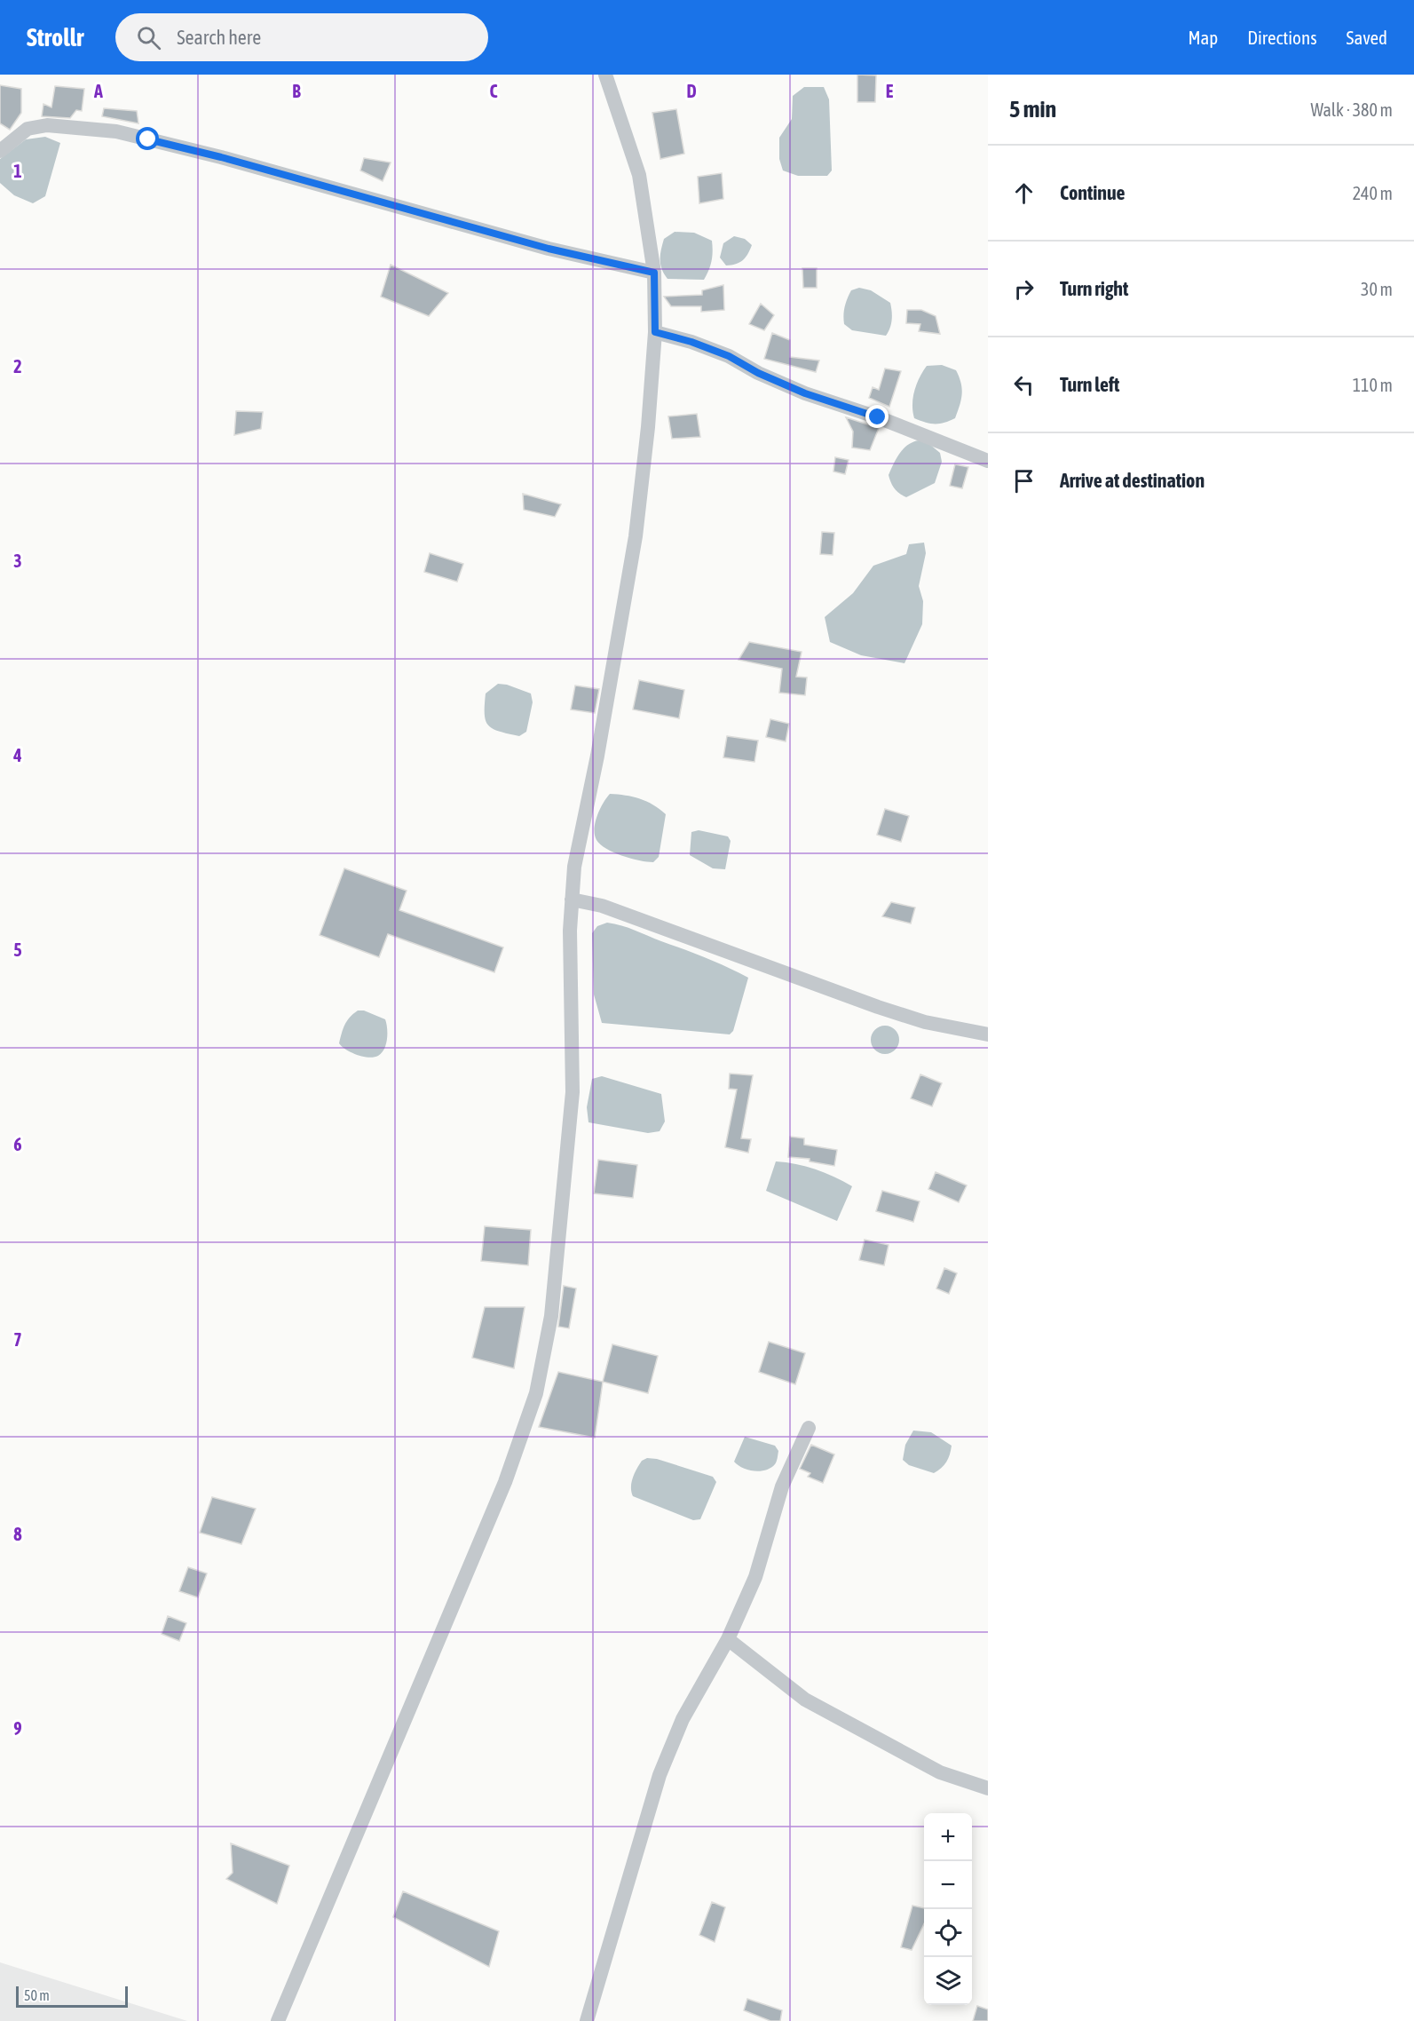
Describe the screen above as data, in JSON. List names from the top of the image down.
{
  "scale_bar": "50 m",
  "page": {
    "header": "Strollr",
    "search": "Search here",
    "nav": ["Map", "Directions", "Saved"],
    "heading": ["5 min", "Walk · 380 m"],
    "list": [
      ["Continue", "240 m"],
      ["Turn right", "30 m"],
      ["Turn left", "110 m"],
      "Arrive at destination"
    ],
    "map_buttons": ["+", "−"],
    "scale": "50 m"
  },
  "grid": {
    "columns": [
      "A",
      "B",
      "C",
      "D",
      "E"
    ],
    "rows": [
      "1",
      "2",
      "3",
      "4",
      "5",
      "6",
      "7",
      "8",
      "9"
    ]
  }
}
